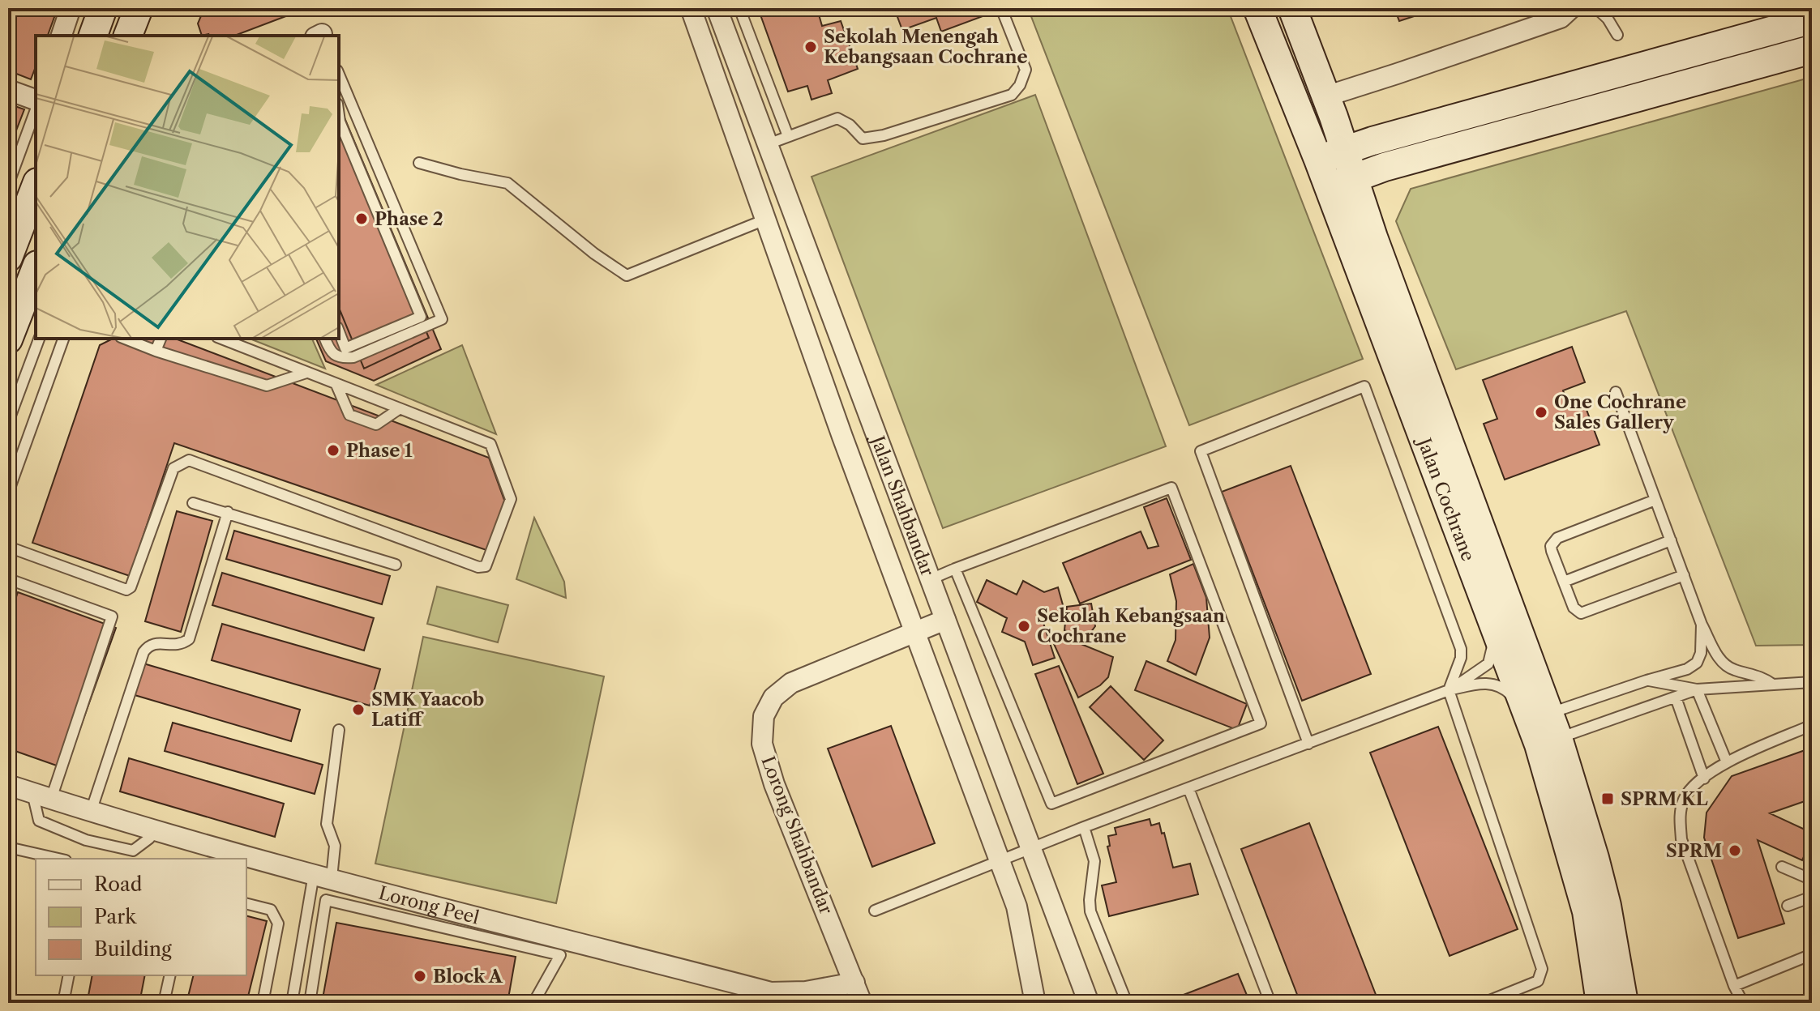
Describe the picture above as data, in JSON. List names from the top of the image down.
{
  "streets": {
    "street": [
      "Jalan Cochrane",
      "Jalan Shahbandar",
      "Lorong Shahbandar",
      "Lorong Peel"
    ]
  },
  "crossings": [
    ["Jalan Shahbandar", "Lorong Shahbandar"],
    ["Lorong Shahbandar", "Lorong Peel"]
  ],
  "places": {
    "other": [
      "Sekolah Menengah Kebangsaan Cochrane",
      "Phase 2",
      "One Cochrane Sales Gallery",
      "Phase 1",
      "Sekolah Kebangsaan Cochrane",
      "SMK Yaacob Latiff",
      "SPRM",
      "Block A"
    ],
    "transit": ["SPRM KL"]
  },
  "legend": ["Road", "Park", "Building"]
}
